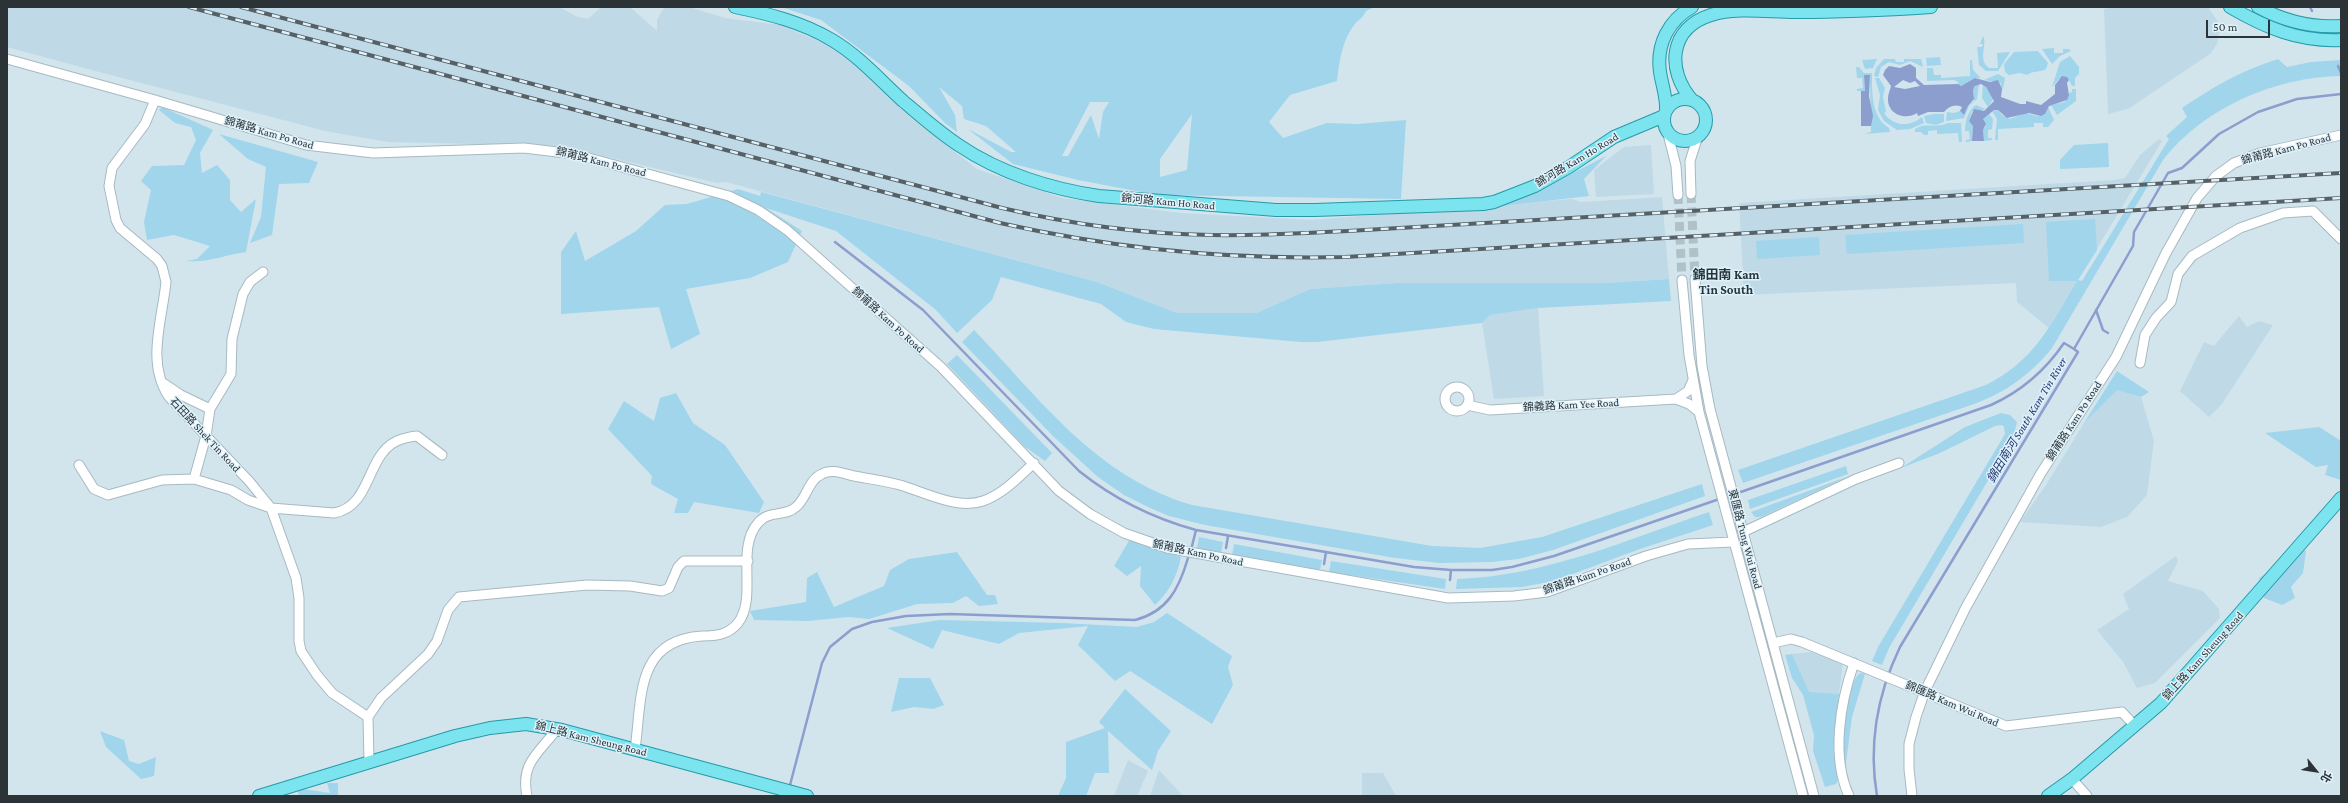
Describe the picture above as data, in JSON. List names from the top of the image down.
{
  "streets": {
    "main road": ["錦河路 Kam Ho Road", "錦上路 Kam Sheung Road"],
    "street": [
      "錦莆路 Kam Po Road",
      "錦義路 Kam Yee Road",
      "石田路 Shek Tin Road",
      "東匯路 Tung Wui Road",
      "錦匯路 Kam Wui Road"
    ]
  },
  "crossings": [
    ["錦莆路 Kam Po Road", "石田路 Shek Tin Road"],
    ["錦莆路 Kam Po Road", "東匯路 Tung Wui Road"],
    ["錦莆路 Kam Po Road", "錦匯路 Kam Wui Road"],
    ["錦義路 Kam Yee Road", "東匯路 Tung Wui Road"],
    ["東匯路 Tung Wui Road", "錦匯路 Kam Wui Road"],
    ["錦上路 Kam Sheung Road", "錦匯路 Kam Wui Road"]
  ],
  "districts": ["錦田南 Kam Tin South"],
  "water": ["錦田南河 South Kam Tin River"],
  "scale_bar": "50 m",
  "north": "bottom right"
}
